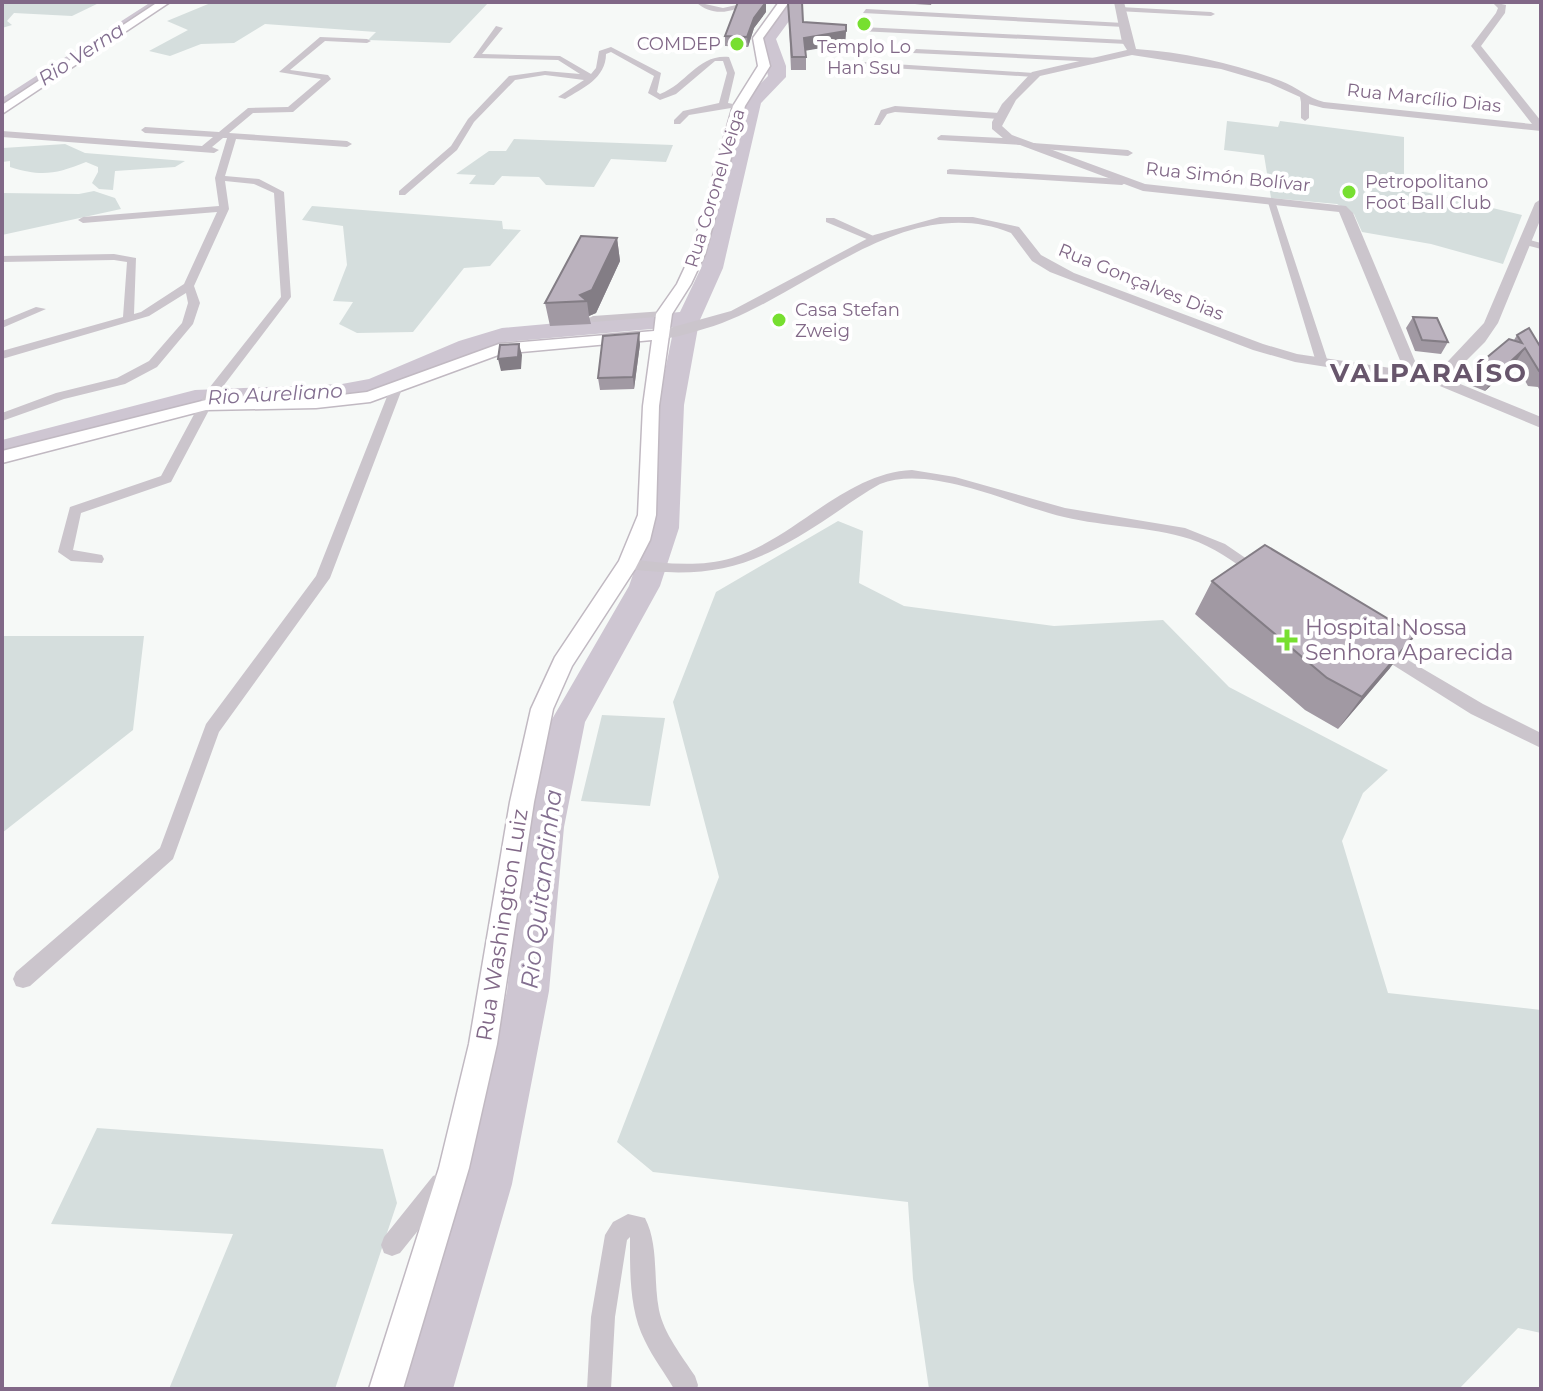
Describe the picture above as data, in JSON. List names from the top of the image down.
{
  "streets": {
    "main road": ["Rua Coronel Veiga", "Rua Washington Luiz"],
    "street": ["Rua Marcílio Dias", "Rua Simón Bolívar", "Rua Gonçalves Dias"]
  },
  "crossings": [
    ["Rua Simón Bolívar", "Rua Gonçalves Dias"],
    ["Rua Coronel Veiga", "Rua Gonçalves Dias"],
    ["Rua Coronel Veiga", "Rua Washington Luiz"],
    ["Rua Gonçalves Dias", "Rua Washington Luiz"]
  ],
  "districts": ["VALPARAÍSO"],
  "water": ["Rio Verna", "Rio Aureliano", "Rio Quitandinha"],
  "places": {
    "other": [
      "Templo Lo Han Ssu",
      "COMDEP",
      "Petropolitano Foot Ball Club",
      "Casa Stefan Zweig"
    ],
    "health": ["Hospital Nossa Senhora Aparecida"]
  }
}
